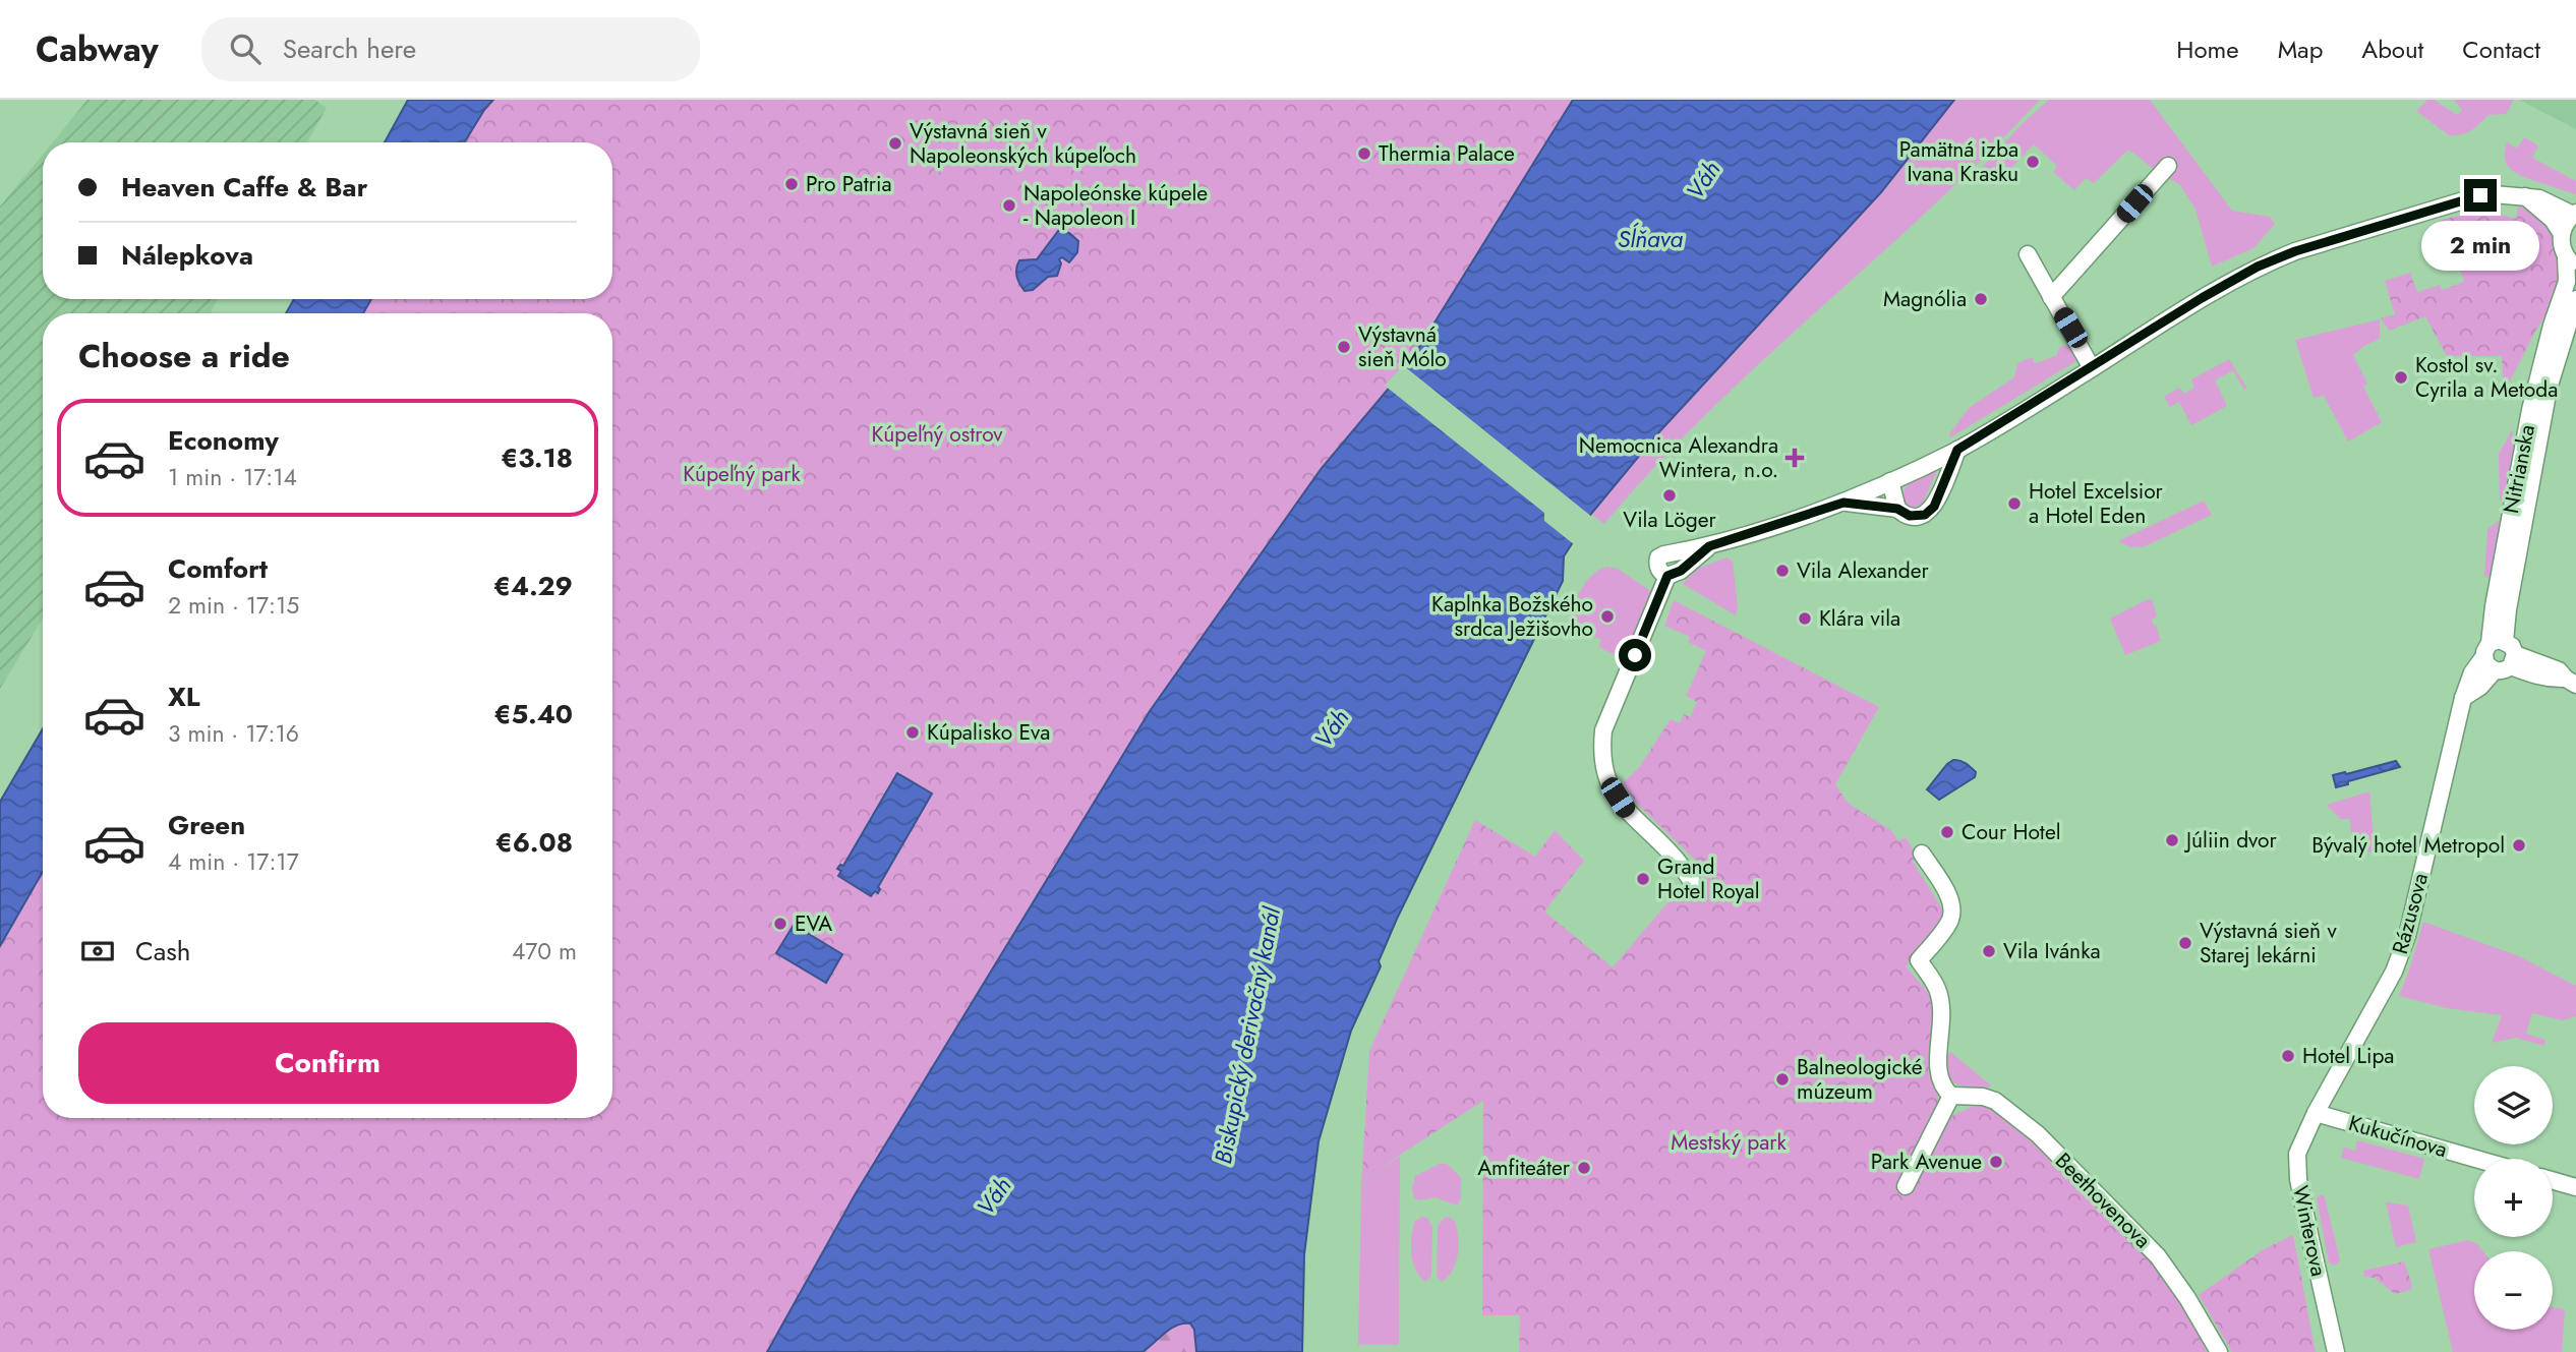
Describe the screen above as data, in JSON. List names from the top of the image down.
{
  "streets": {
    "street": [
      "Nitrianska",
      "Rázusova",
      "Kukučínova",
      "Beethovenova",
      "Winterova"
    ]
  },
  "crossings": [
    ["Nitrianska", "Rázusova"],
    ["Rázusova", "Kukučínova"],
    ["Rázusova", "Winterova"],
    ["Kukučínova", "Winterova"]
  ],
  "water": ["Váh", "Sĺňava", "Biskupický derivačný kanál"],
  "parks": ["Kúpeľný ostrov", "Kúpeľný park", "Mestský park"],
  "places": {
    "other": [
      "Výstavná sieň v Napoleonských kúpeľoch",
      "Thermia Palace",
      "Pamätná izba Ivana Krasku",
      "Pro Patria",
      "Napoleónske kúpele - Napoleon I",
      "Magnólia",
      "Výstavná sieň Mólo",
      "Kostol sv. Cyrila a Metoda",
      "Vila Löger",
      "Hotel Excelsior a Hotel Eden",
      "Vila Alexander",
      "Kaplnka Božského srdca Ježišovho",
      "Klára vila",
      "Kúpalisko Eva",
      "Cour Hotel",
      "Júliin dvor",
      "Bývalý hotel Metropol",
      "Grand Hotel Royal",
      "EVA",
      "Výstavná sieň v Starej lekárni",
      "Vila Ivánka",
      "Hotel Lipa",
      "Balneologické múzeum",
      "Park Avenue",
      "Amfiteáter"
    ],
    "health": ["Nemocnica Alexandra Wintera, n.o."]
  },
  "page": {
    "header": "Cabway",
    "search": "Search here",
    "nav": [
      "Home",
      "Map",
      "About",
      "Contact"
    ],
    "banner": ["Heaven Caffe & Bar", "Nálepkova"],
    "bubble": "2 min",
    "heading": "Choose a ride",
    "list": [
      {
        "name": "Economy",
        "note": "1 min · 17:14",
        "value": "€3.18"
      },
      {
        "name": "Comfort",
        "note": "2 min · 17:15",
        "value": "€4.29"
      },
      {
        "name": "XL",
        "note": "3 min · 17:16",
        "value": "€5.40"
      },
      {
        "name": "Green",
        "note": "4 min · 17:17",
        "value": "€6.08"
      }
    ],
    "pay": ["Cash", "470 m"],
    "buttons": "Confirm",
    "map_buttons": ["+", "−"]
  }
}
